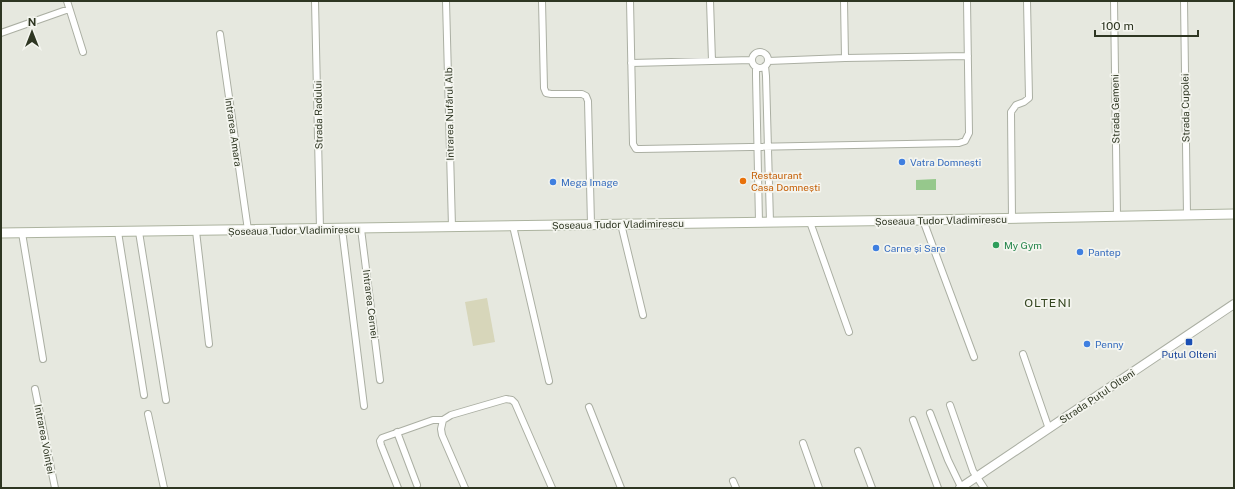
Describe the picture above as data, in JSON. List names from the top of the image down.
{
  "streets": {
    "main road": ["Șoseaua Tudor Vladimirescu"],
    "street": [
      "Strada Cupolei",
      "Strada Gemeni",
      "Intrarea Nufărul Alb",
      "Strada Radului",
      "Intrarea Amara",
      "Intrarea Cernei",
      "Strada Puțul Olteni",
      "Intrarea Voinței"
    ]
  },
  "crossings": [
    ["Strada Cupolei", "Șoseaua Tudor Vladimirescu"],
    ["Strada Gemeni", "Șoseaua Tudor Vladimirescu"],
    ["Intrarea Nufărul Alb", "Șoseaua Tudor Vladimirescu"],
    ["Strada Radului", "Șoseaua Tudor Vladimirescu"],
    ["Intrarea Amara", "Șoseaua Tudor Vladimirescu"],
    ["Șoseaua Tudor Vladimirescu", "Intrarea Cernei"]
  ],
  "districts": ["OLTENI"],
  "places": {
    "other": [
      "Vatra Domnești",
      "Restaurant Casa Domnești",
      "Mega Image",
      "My Gym",
      "Carne și Sare",
      "Pantep",
      "Penny"
    ],
    "transit": ["Puțul Olteni"]
  },
  "scale_bar": "100 m",
  "north": "top"
}
